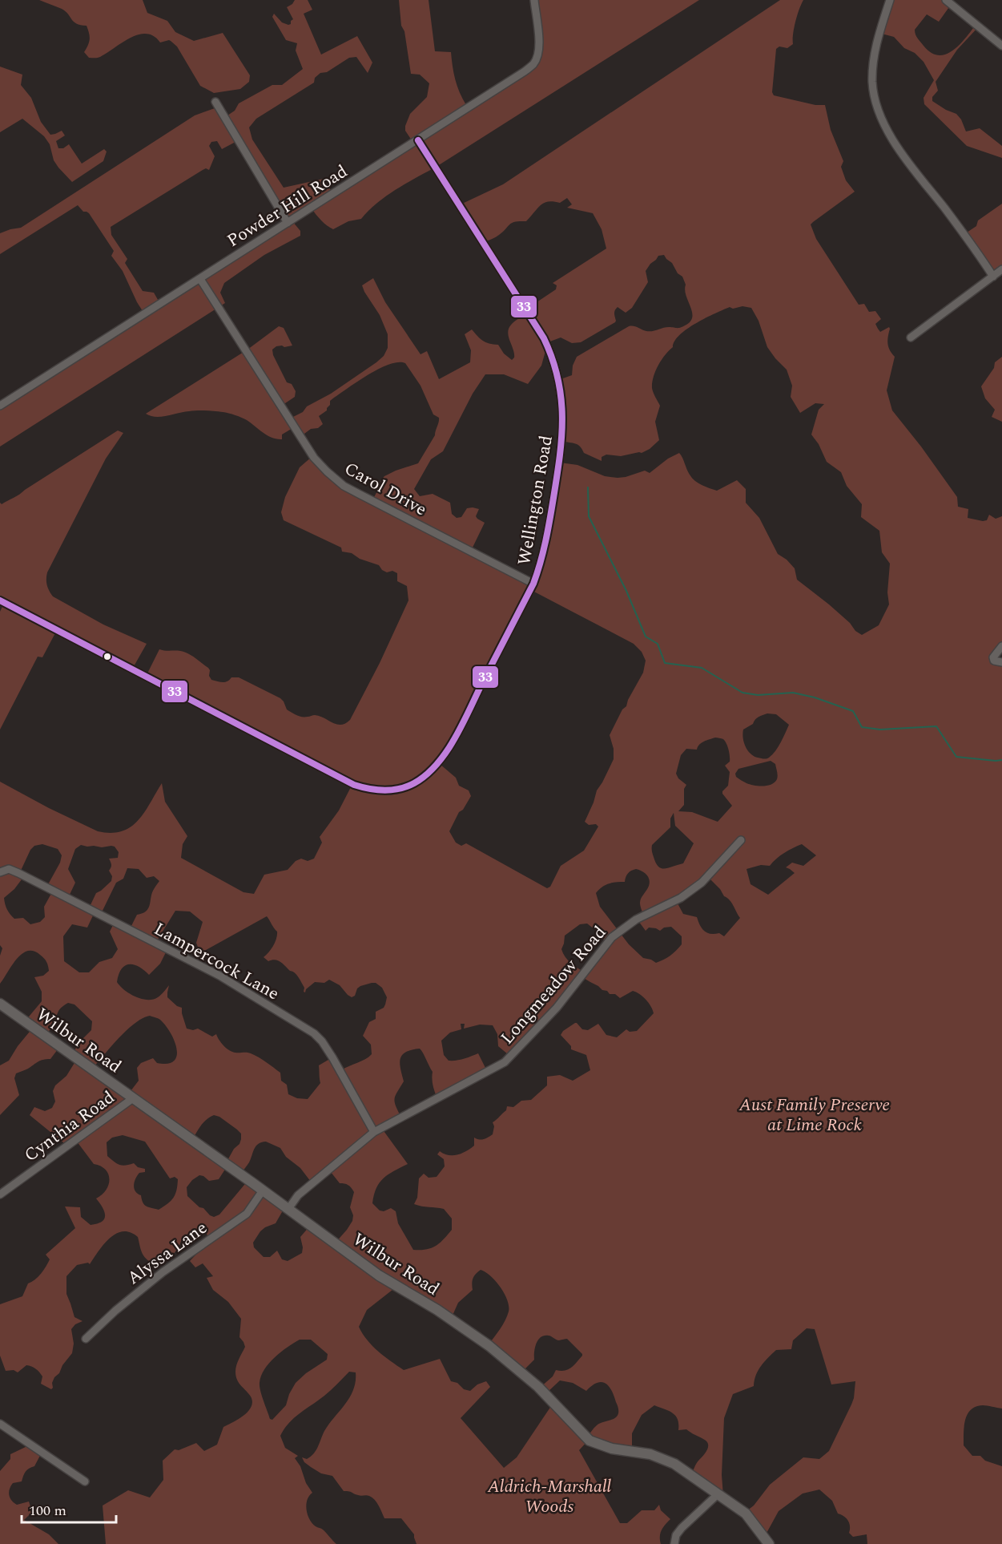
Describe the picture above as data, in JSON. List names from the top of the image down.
{
  "streets": {
    "street": [
      "Powder Hill Road",
      "Carol Drive",
      "Wellington Road",
      "Lampercock Lane",
      "Longmeadow Road",
      "Wilbur Road",
      "Cynthia Road",
      "Alyssa Lane"
    ]
  },
  "crossings": [
    ["Powder Hill Road", "Carol Drive"],
    ["Powder Hill Road", "Wellington Road"],
    ["Carol Drive", "Wellington Road"],
    ["Lampercock Lane", "Longmeadow Road"],
    ["Longmeadow Road", "Wilbur Road"],
    ["Wilbur Road", "Cynthia Road"],
    ["Wilbur Road", "Alyssa Lane"]
  ],
  "parks": ["Aust Family Preserve at Lime Rock", "Aldrich-Marshall Woods"],
  "lines": ["transit line 33"],
  "scale_bar": "100 m"
}
